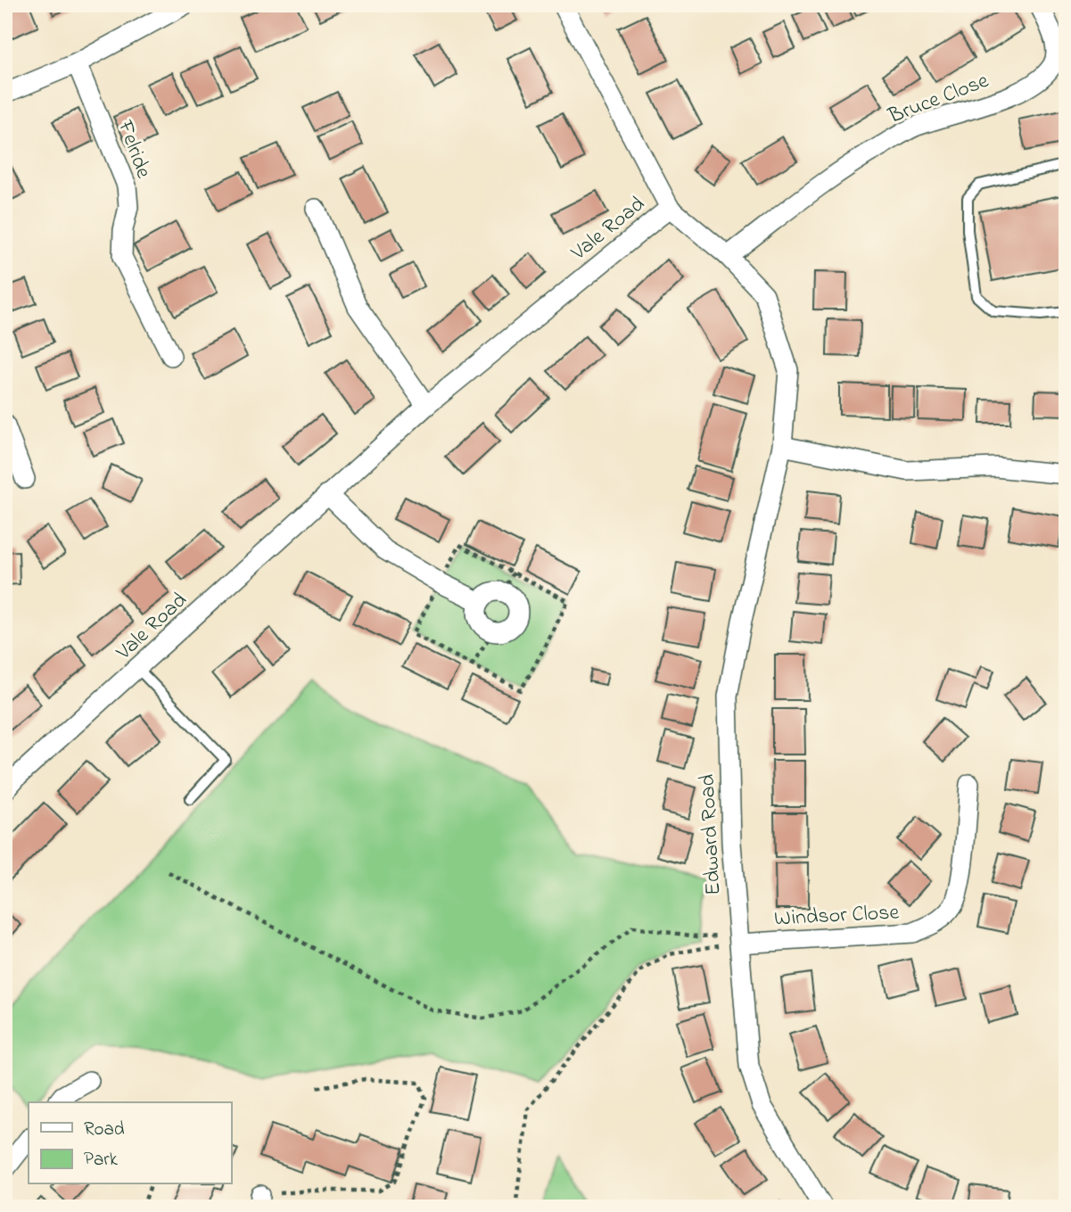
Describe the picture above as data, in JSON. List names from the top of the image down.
{
  "streets": {
    "street": [
      "Bruce Close",
      "Felride",
      "Vale Road",
      "Edward Road",
      "Windsor Close"
    ]
  },
  "crossings": [
    ["Bruce Close", "Edward Road"],
    ["Vale Road", "Edward Road"],
    ["Edward Road", "Windsor Close"]
  ],
  "legend": ["Road", "Park"]
}
